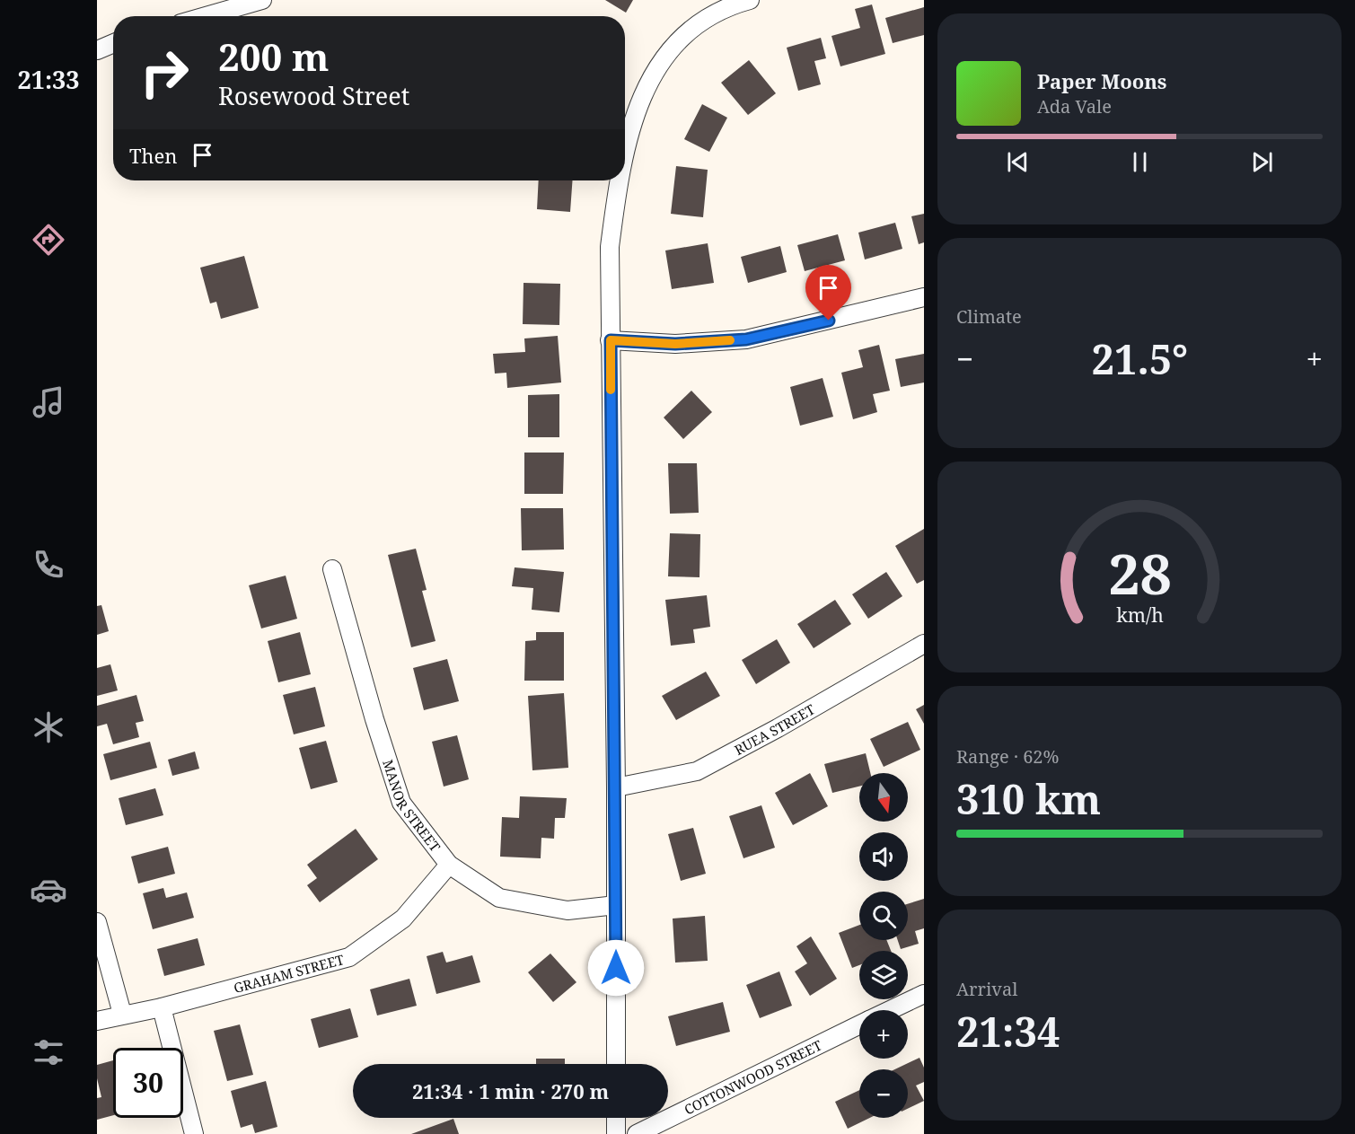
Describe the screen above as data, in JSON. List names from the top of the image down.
{
  "streets": {
    "street": [
      "RUEA STREET",
      "MANOR STREET",
      "GRAHAM STREET",
      "COTTONWOOD STREET"
    ]
  },
  "crossings": [
    ["MANOR STREET", "GRAHAM STREET"]
  ],
  "north": "bottom",
  "page": {
    "tabs": "21:33",
    "turn": ["200 m", "Rosewood Street"],
    "song": ["Paper Moons", "Ada Vale"],
    "then": "Then",
    "tile": [
      "Climate",
      ["Range · 62%", "310 km"],
      ["Arrival", "21:34"]
    ],
    "heat": ["−", "21.5°", "+"],
    "map_buttons": ["+", "−"],
    "limit": "30",
    "trip": "21:34 · 1 min · 270 m",
    "gauge": ["28", "km/h"]
  }
}
